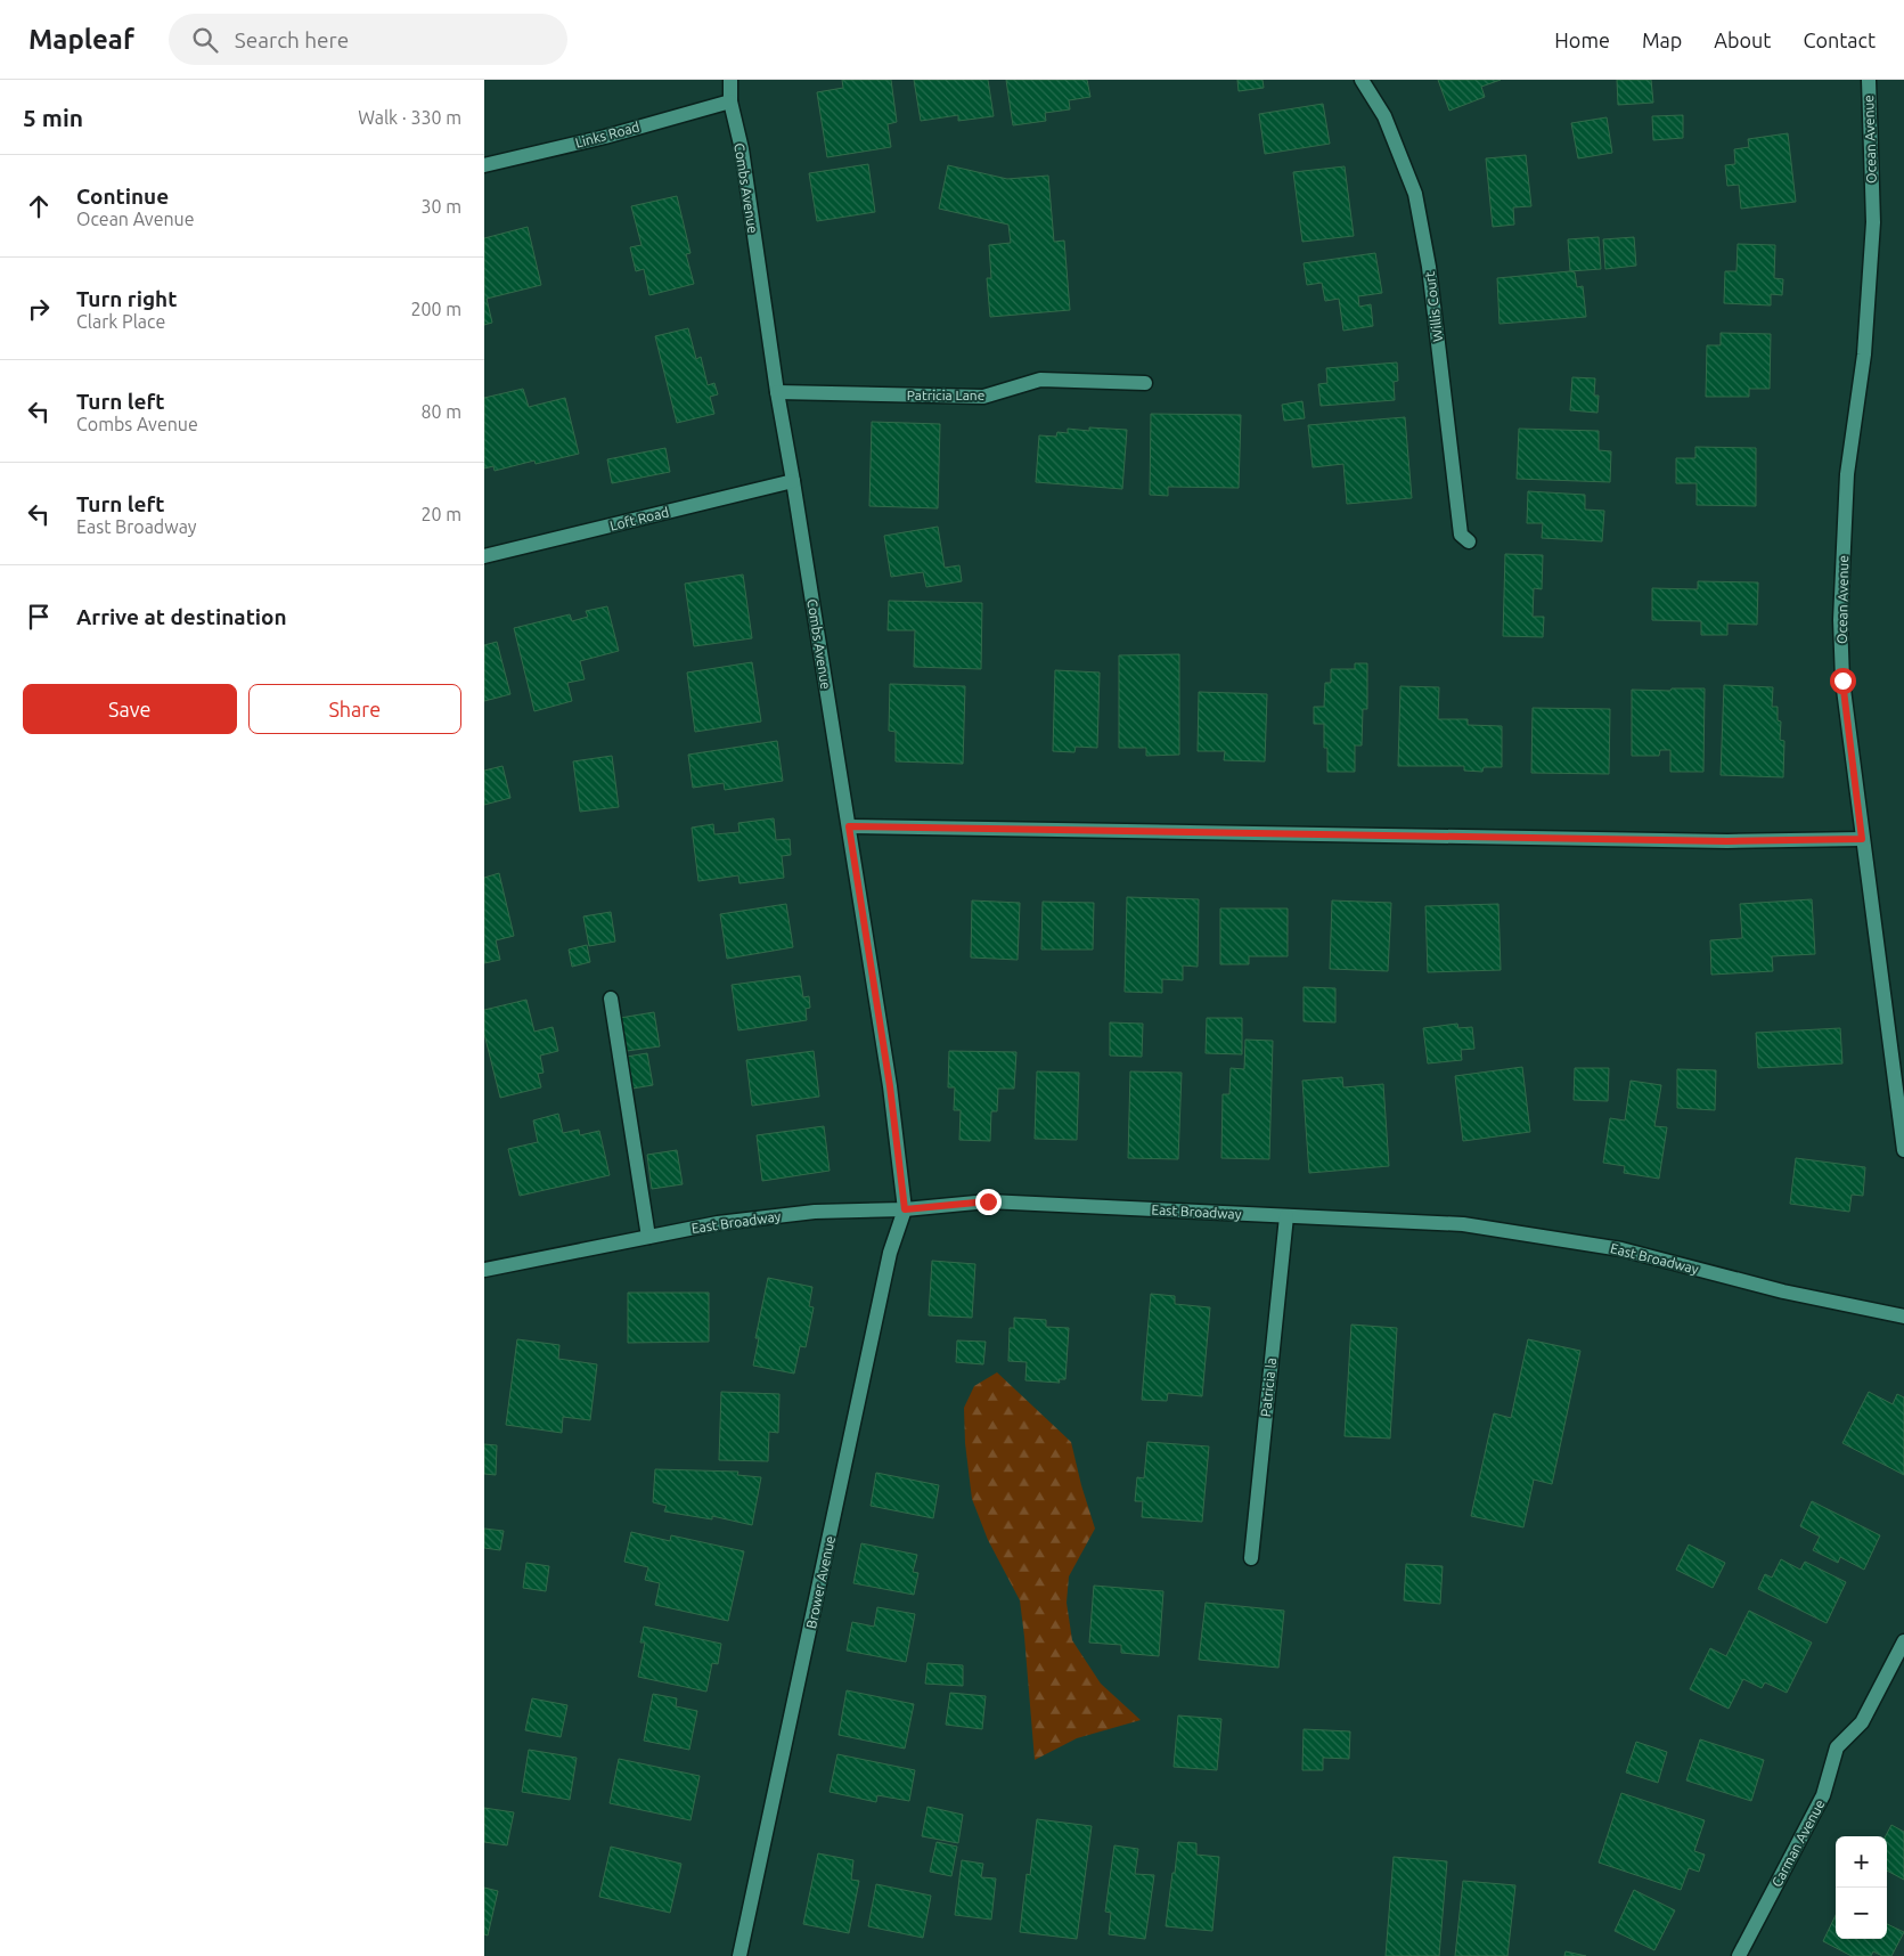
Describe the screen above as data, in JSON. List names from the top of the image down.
{
  "streets": {
    "street": [
      "Links Road",
      "Ocean Avenue",
      "Combs Avenue",
      "Willis Court",
      "Patricia Lane",
      "Loft Road",
      "East Broadway",
      "Patricia la",
      "Brower Avenue",
      "Carman Avenue"
    ]
  },
  "crossings": [
    ["Links Road", "Combs Avenue"],
    ["Combs Avenue", "Patricia Lane"],
    ["Combs Avenue", "Loft Road"],
    ["Combs Avenue", "East Broadway"],
    ["Combs Avenue", "Brower Avenue"],
    ["East Broadway", "Patricia la"],
    ["East Broadway", "Brower Avenue"]
  ],
  "page": {
    "header": "Mapleaf",
    "search": "Search here",
    "nav": [
      "Home",
      "Map",
      "About",
      "Contact"
    ],
    "heading": ["5 min", "Walk · 330 m"],
    "list": [
      ["Continue", "Ocean Avenue", "30 m"],
      ["Turn right", "Clark Place", "200 m"],
      ["Turn left", "Combs Avenue", "80 m"],
      ["Turn left", "East Broadway", "20 m"],
      "Arrive at destination"
    ],
    "buttons": ["Save", "Share"],
    "map_buttons": ["+", "−"]
  }
}
